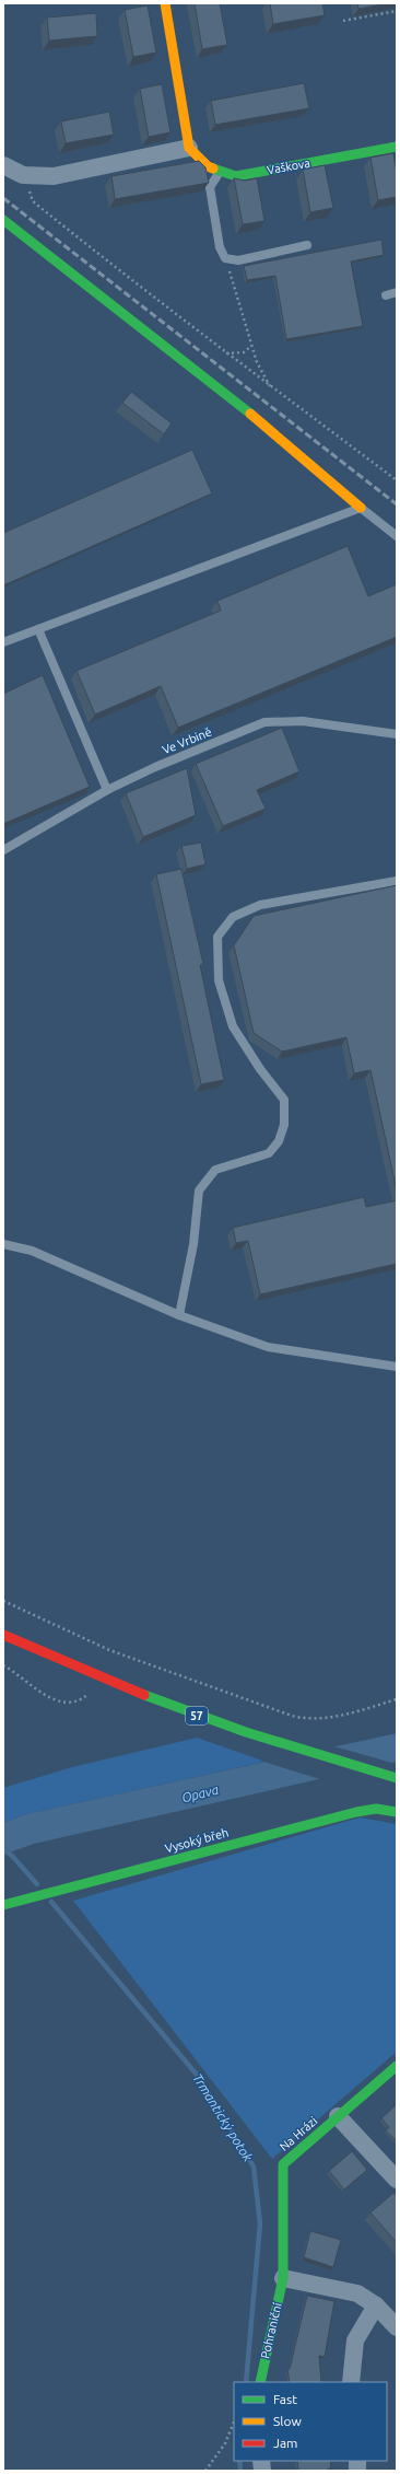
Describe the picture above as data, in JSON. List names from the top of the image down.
{
  "streets": {
    "street": [
      "Vaškova",
      "57",
      "Vysoký břeh",
      "Na Hrázi",
      "Pohraniční"
    ],
    "lane": ["Ve Vrbině"]
  },
  "crossings": [
    ["Na Hrázi", "Pohraniční"]
  ],
  "water": ["Opava", "Trmantický potok"],
  "legend": ["Fast", "Slow", "Jam"]
}
